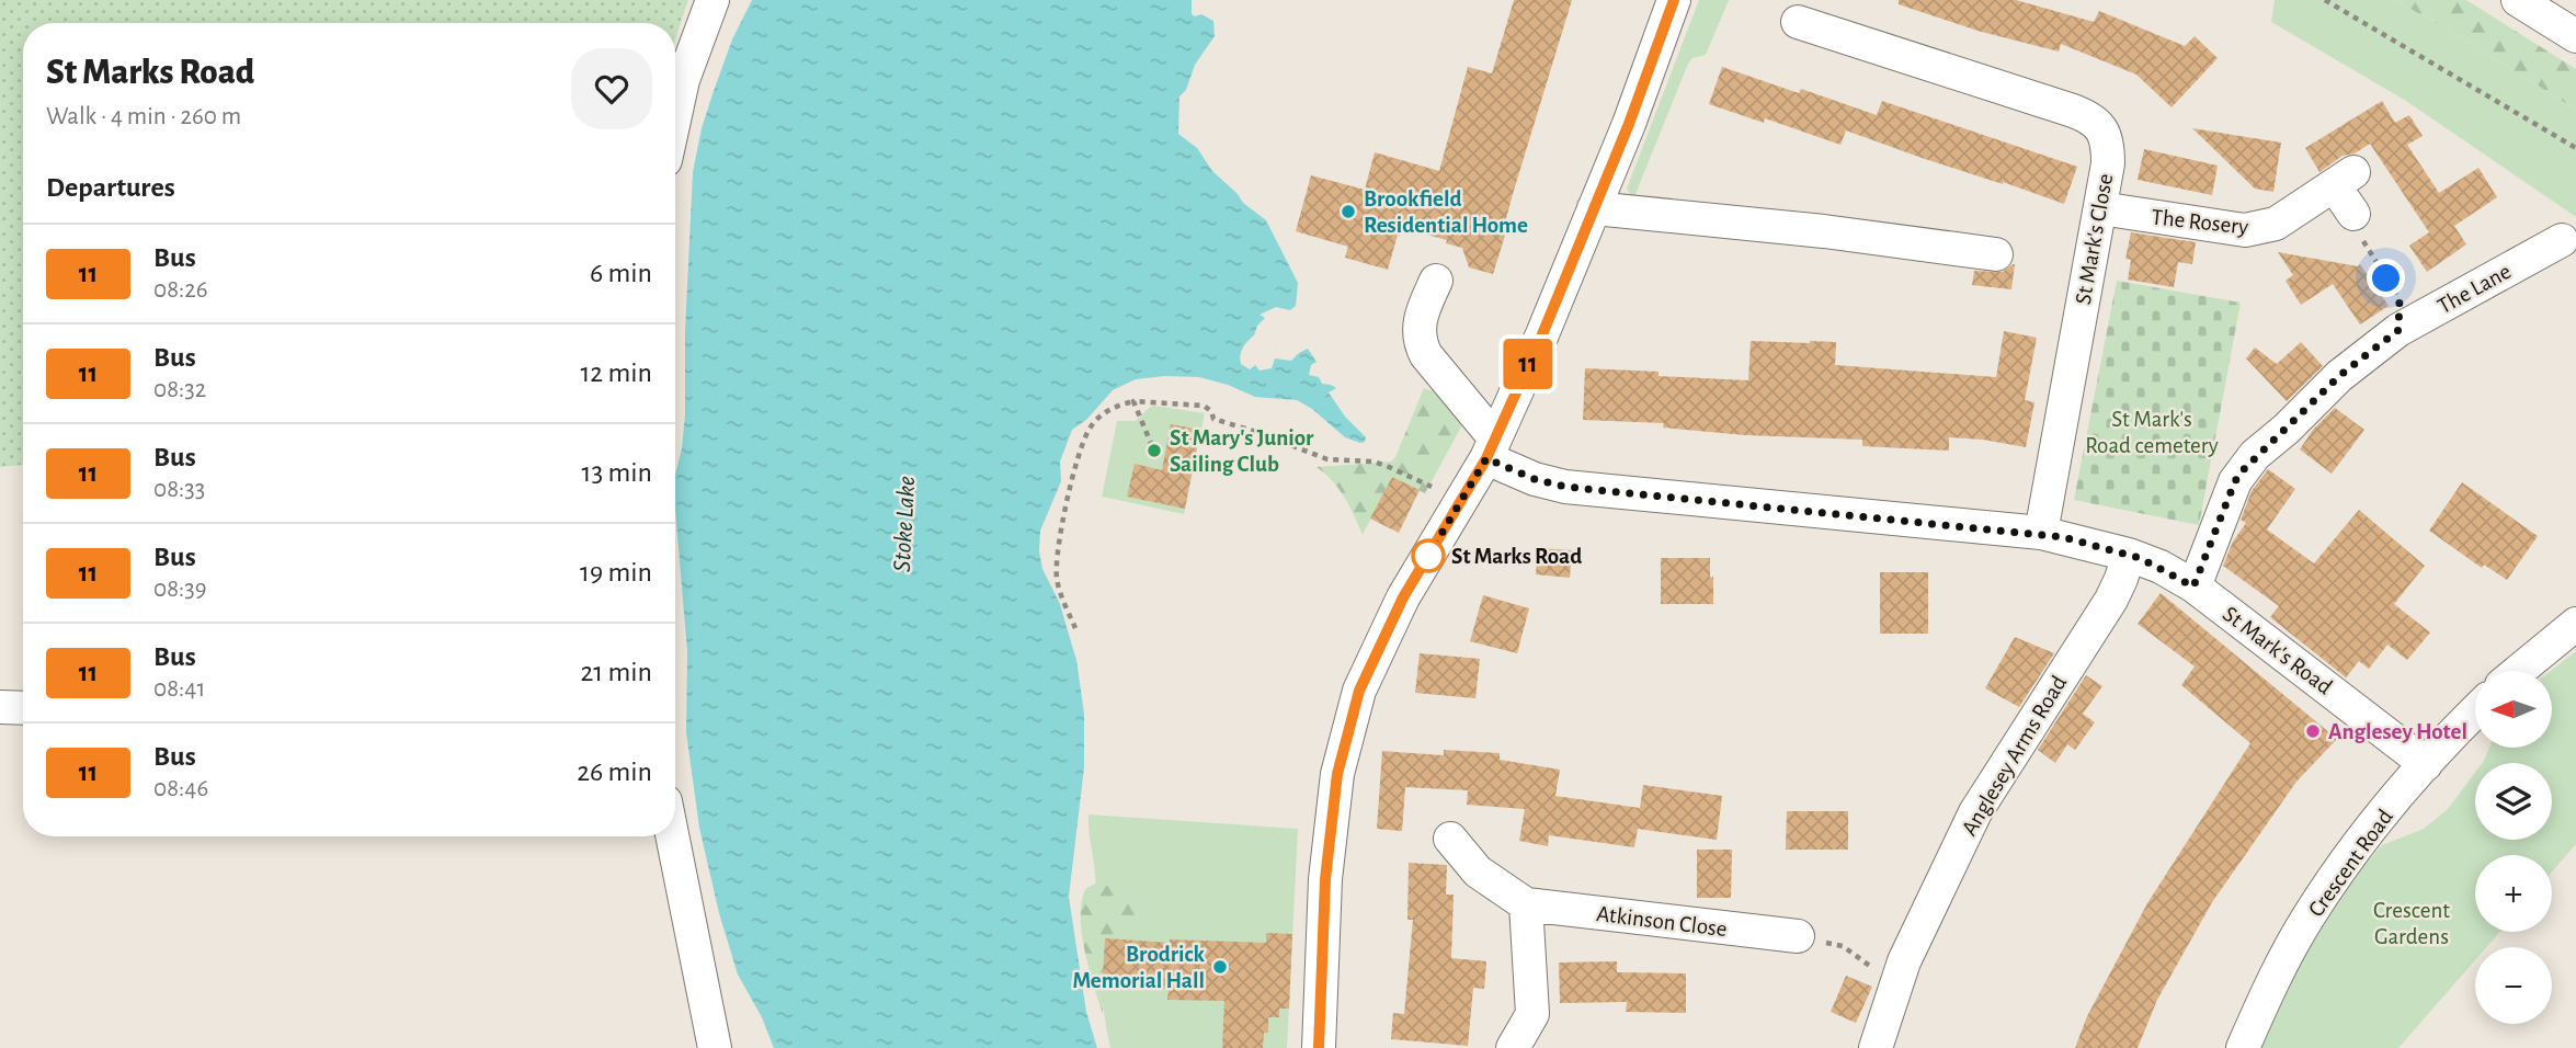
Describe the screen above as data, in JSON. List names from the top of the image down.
{
  "streets": {
    "street": [
      "The Rosery",
      "St Mark's Close",
      "The Lane",
      "St Mark's Road",
      "Anglesey Arms Road",
      "Crescent Road",
      "Atkinson Close"
    ]
  },
  "crossings": [
    ["The Rosery", "St Mark's Close"],
    ["St Mark's Close", "St Mark's Road"],
    ["The Lane", "St Mark's Road"],
    ["St Mark's Road", "Anglesey Arms Road"],
    ["St Mark's Road", "Crescent Road"]
  ],
  "water": ["Stoke Lake"],
  "parks": ["St Mark's Road cemetery", "Crescent Gardens"],
  "places": [
    "Brookfield Residential Home",
    "St Mary's Junior Sailing Club",
    "St Marks Road",
    "Anglesey Hotel",
    "Brodrick Memorial Hall"
  ],
  "lines": ["bus line 11"],
  "north": "left",
  "page": {
    "on_map": "11",
    "heading": [
      ["St Marks Road", "Walk · 4 min · 260 m"],
      "Departures"
    ],
    "list": [
      {
        "mark": "11",
        "name": "Bus",
        "note": "08:26",
        "value": "6 min"
      },
      {
        "mark": "11",
        "name": "Bus",
        "note": "08:32",
        "value": "12 min"
      },
      {
        "mark": "11",
        "name": "Bus",
        "note": "08:33",
        "value": "13 min"
      },
      {
        "mark": "11",
        "name": "Bus",
        "note": "08:39",
        "value": "19 min"
      },
      {
        "mark": "11",
        "name": "Bus",
        "note": "08:41",
        "value": "21 min"
      },
      {
        "mark": "11",
        "name": "Bus",
        "note": "08:46",
        "value": "26 min"
      }
    ],
    "map_buttons": ["+", "−"]
  }
}
